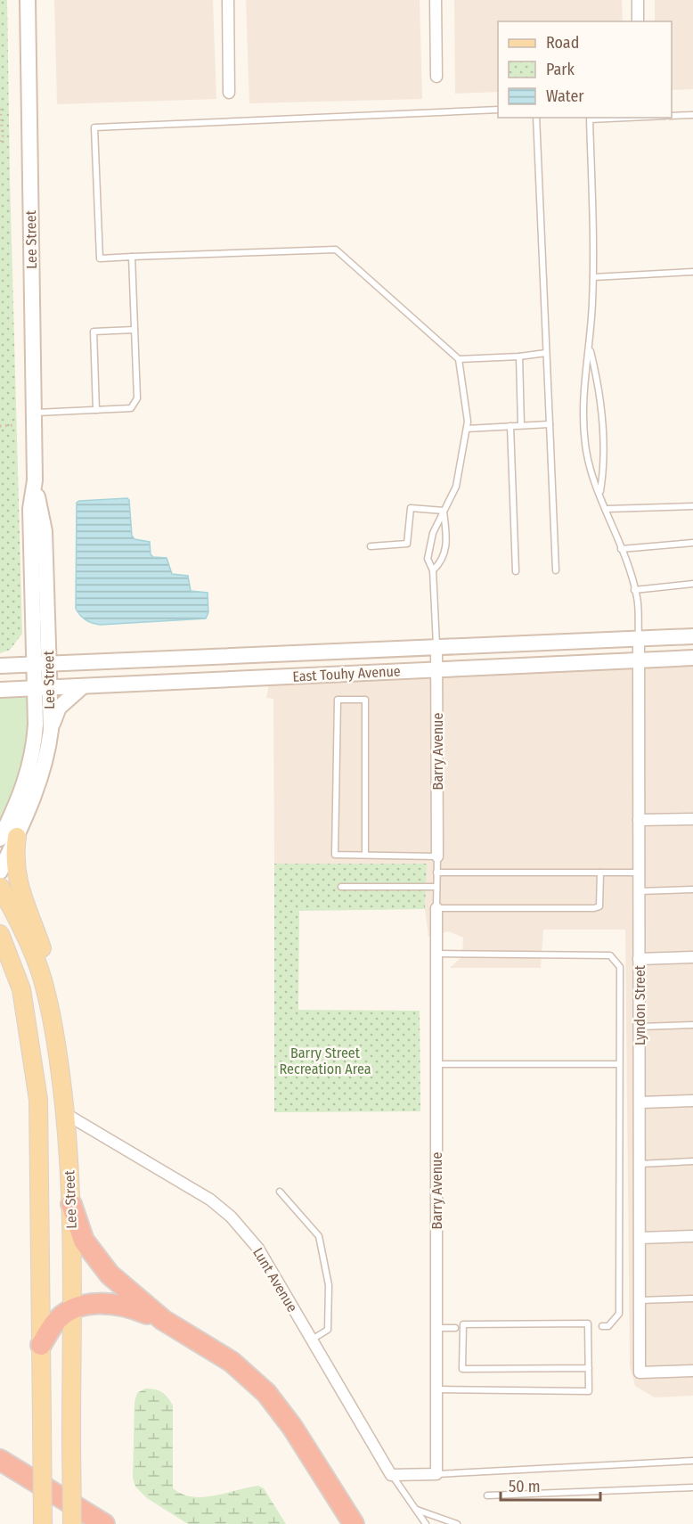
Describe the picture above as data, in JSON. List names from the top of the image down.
{
  "streets": {
    "main road": ["Lee Street", "East Touhy Avenue"],
    "street": ["Barry Avenue", "Lyndon Street", "Lunt Avenue"]
  },
  "crossings": [
    ["Lee Street", "East Touhy Avenue"],
    ["Lee Street", "Lunt Avenue"],
    ["East Touhy Avenue", "Barry Avenue"],
    ["East Touhy Avenue", "Lyndon Street"]
  ],
  "parks": ["Barry Street Recreation Area"],
  "legend": ["Road", "Park", "Water"],
  "scale_bar": "50 m"
}
